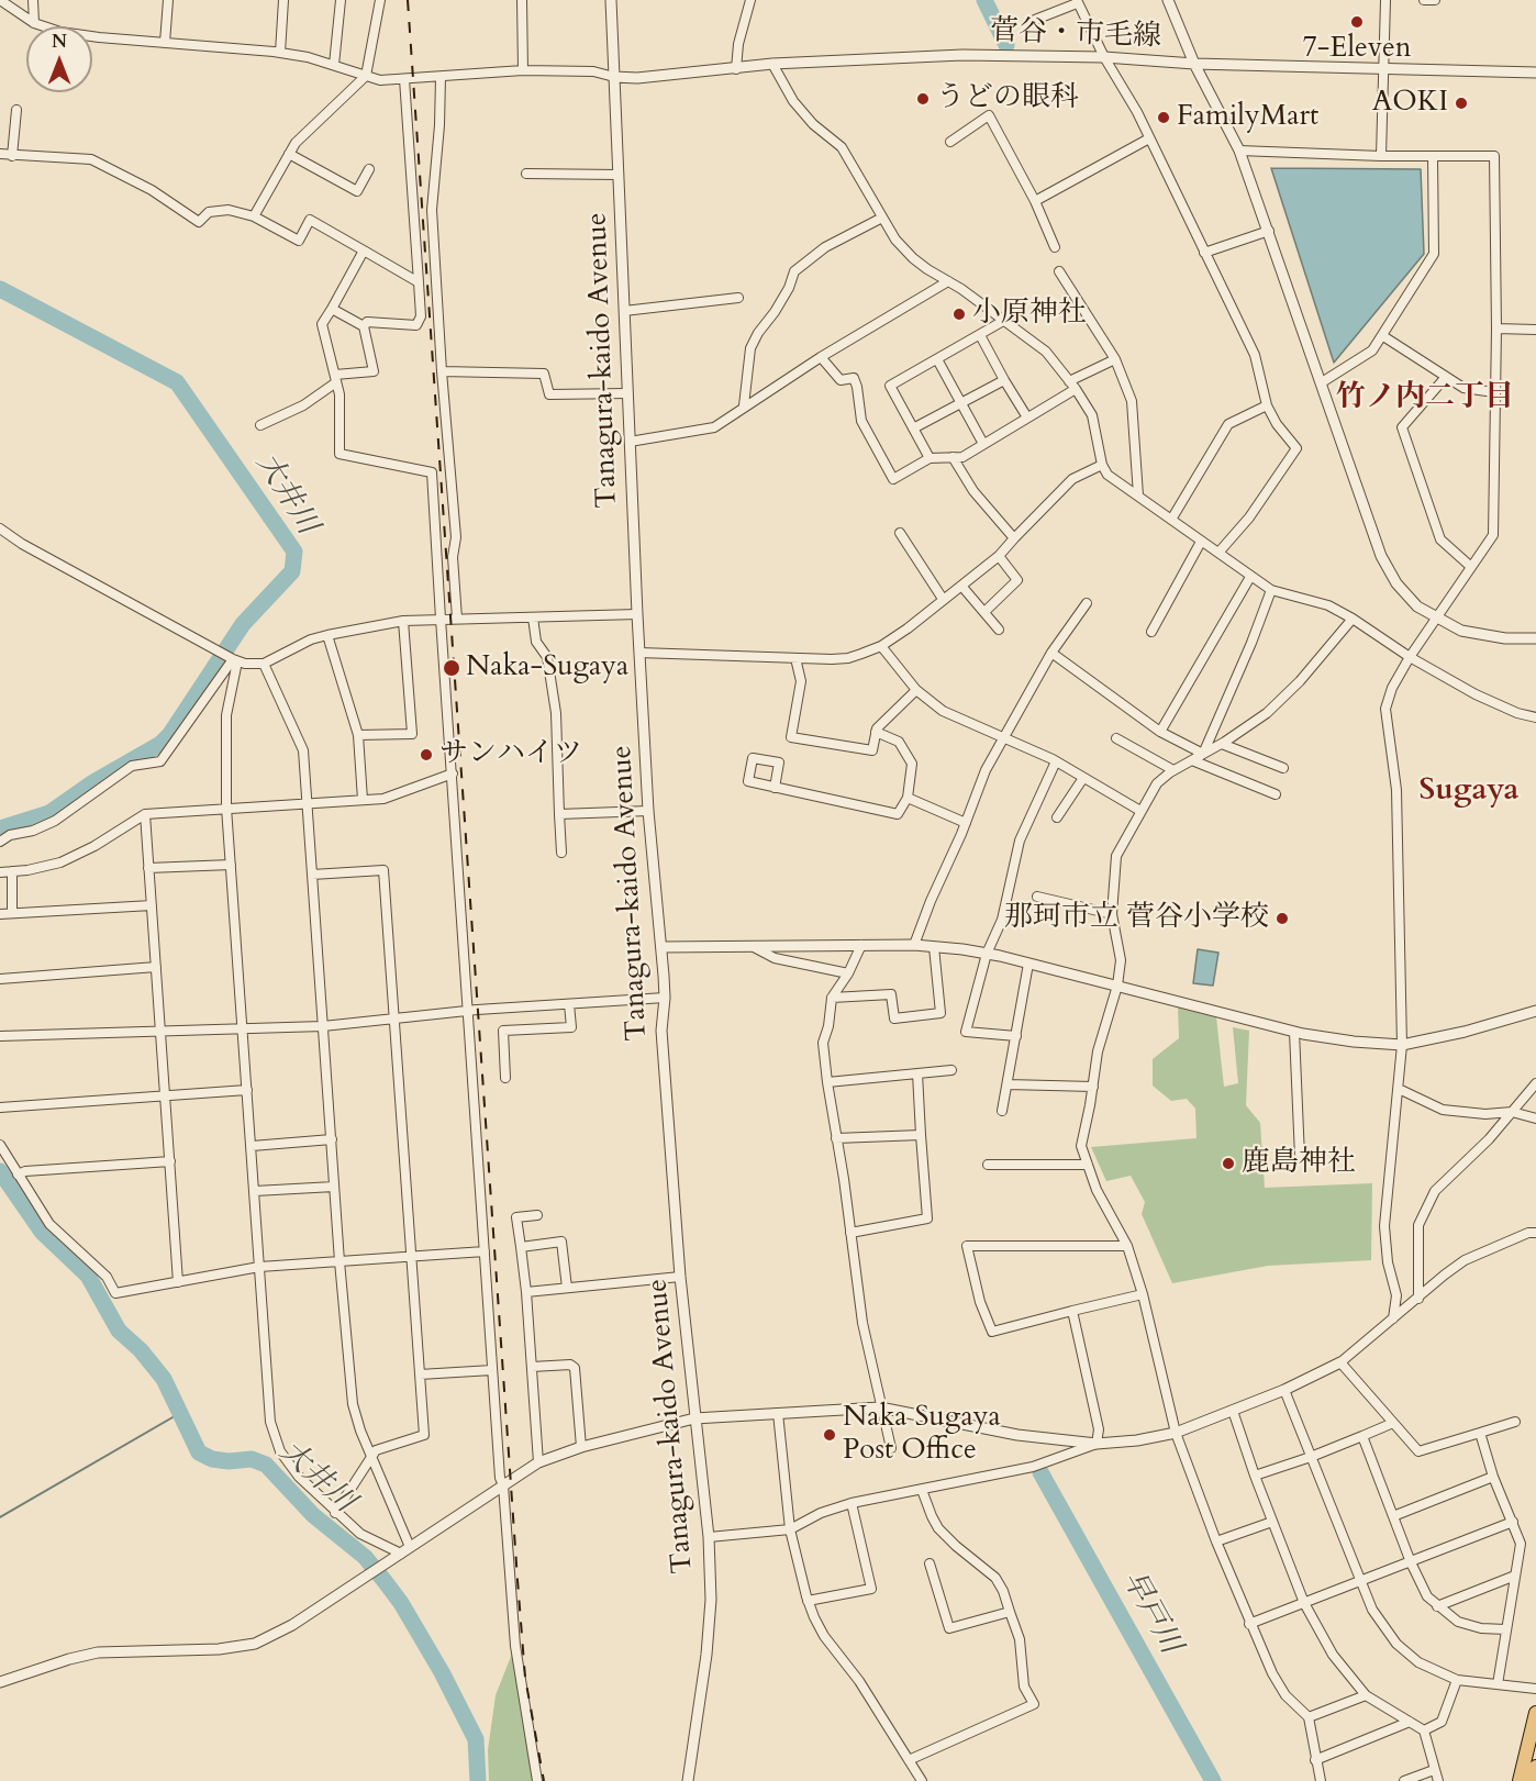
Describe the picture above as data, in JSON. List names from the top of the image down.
{
  "streets": {
    "street": ["菅谷・市毛線", "Tanagura-kaido Avenue"]
  },
  "crossings": [
    ["菅谷・市毛線", "Tanagura-kaido Avenue"]
  ],
  "districts": ["竹ノ内二丁目", "Sugaya"],
  "water": ["大井川", "早戸川"],
  "places": [
    "7-Eleven",
    "うどの眼科",
    "AOKI",
    "FamilyMart",
    "小原神社",
    "Naka-Sugaya",
    "サンハイツ",
    "那珂市立 菅谷小学校",
    "鹿島神社",
    "Naka Sugaya Post Office"
  ],
  "north": "top"
}
